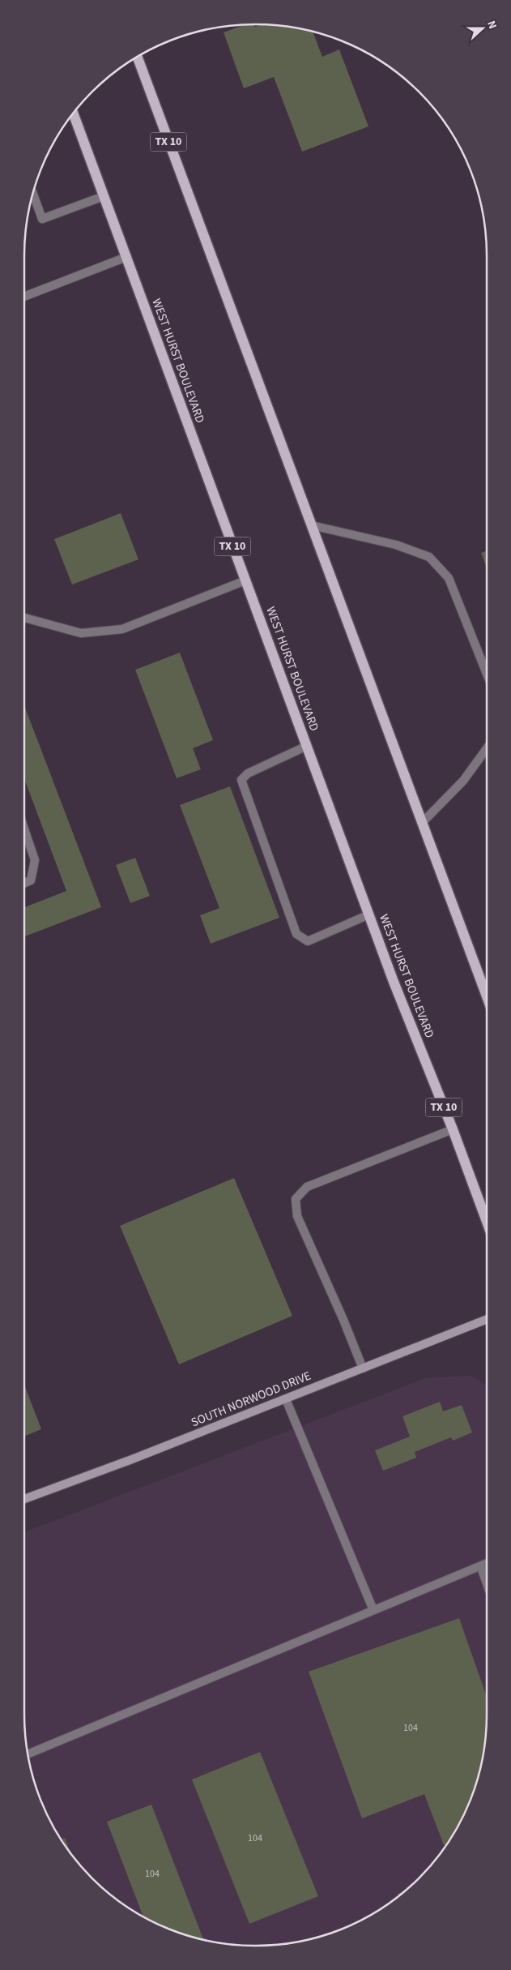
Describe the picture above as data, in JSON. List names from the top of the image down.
{
  "streets": {
    "main road": ["TX 10", "WEST HURST BOULEVARD", "SOUTH NORWOOD DRIVE"]
  },
  "house_numbers": ["104", "104", "104"],
  "north": "right"
}
